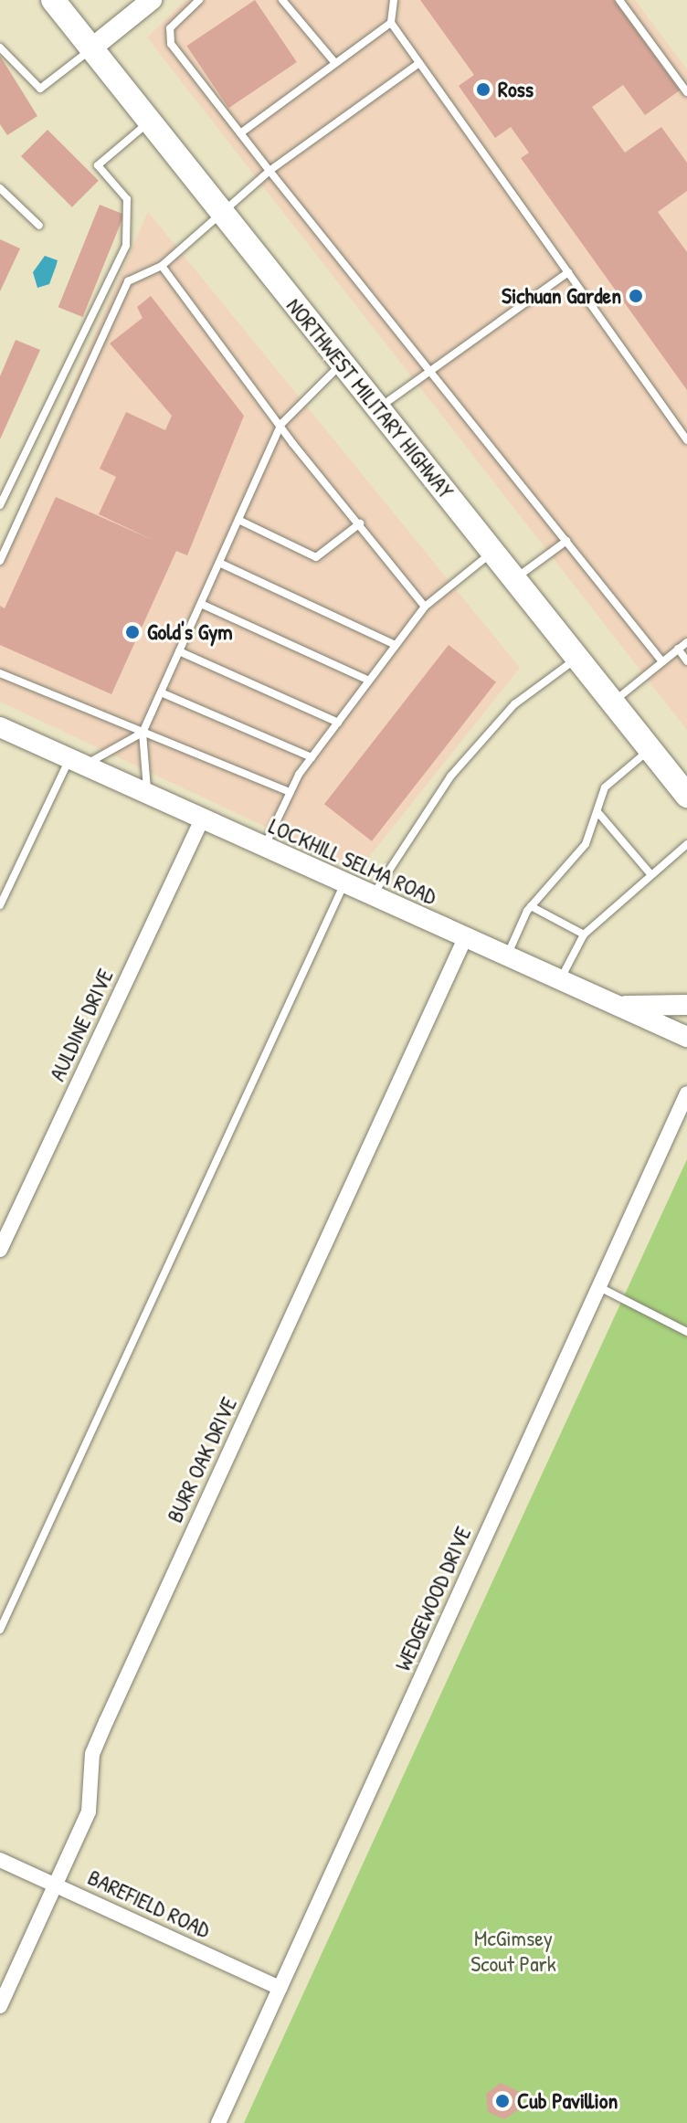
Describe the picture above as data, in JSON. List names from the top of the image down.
{
  "streets": {
    "main road": ["NORTHWEST MILITARY HIGHWAY", "LOCKHILL SELMA ROAD"],
    "street": [
      "AULDINE DRIVE",
      "BURR OAK DRIVE",
      "WEDGEWOOD DRIVE",
      "BAREFIELD ROAD"
    ]
  },
  "crossings": [
    ["LOCKHILL SELMA ROAD", "AULDINE DRIVE"],
    ["LOCKHILL SELMA ROAD", "BURR OAK DRIVE"],
    ["BURR OAK DRIVE", "BAREFIELD ROAD"],
    ["WEDGEWOOD DRIVE", "BAREFIELD ROAD"]
  ],
  "parks": ["McGimsey Scout Park"],
  "places": [
    "Ross",
    "Sichuan Garden",
    "Gold's Gym",
    "Cub Pavillion"
  ]
}
